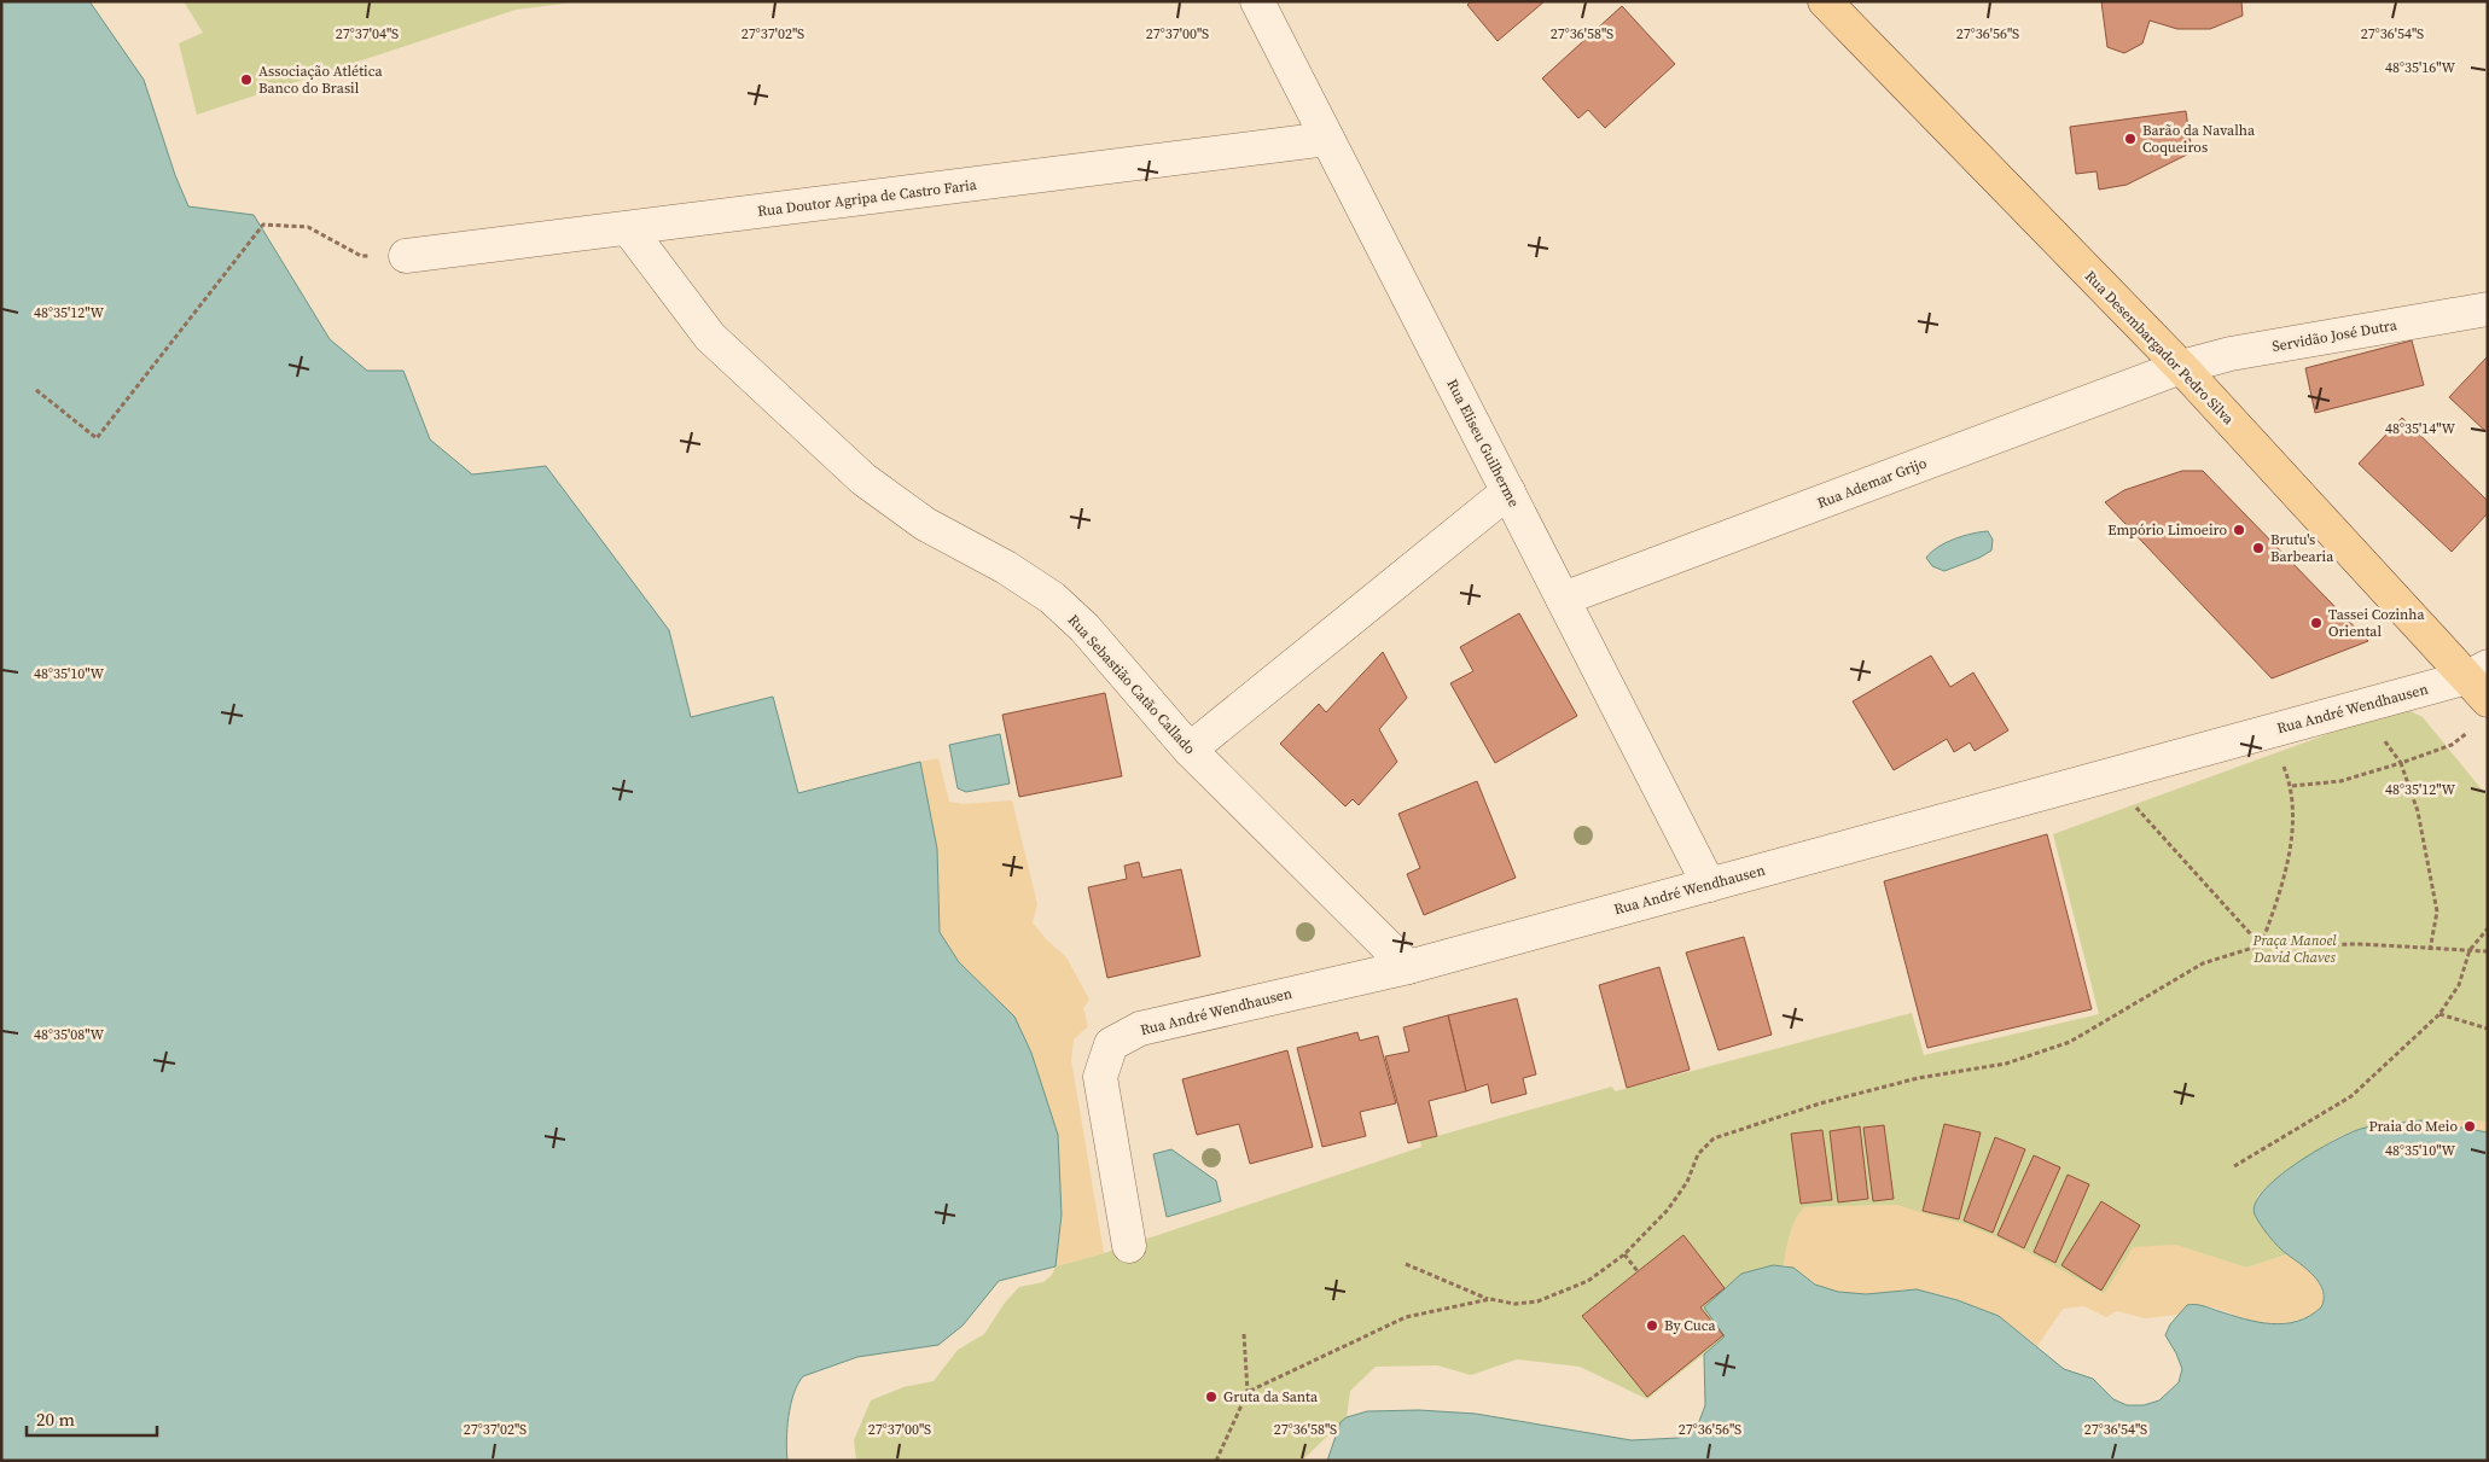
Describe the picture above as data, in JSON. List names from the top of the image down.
{
  "streets": {
    "main road": ["Rua Desembargador Pedro Silva"],
    "street": [
      "Rua Doutor Agripa de Castro Faria",
      "Servidão José Dutra",
      "Rua Eliseu Guilherme",
      "Rua Ademar Grijo",
      "Rua Sebastião Catão Callado",
      "Rua André Wendhausen"
    ]
  },
  "crossings": [
    ["Rua Doutor Agripa de Castro Faria", "Rua Eliseu Guilherme"],
    ["Rua Doutor Agripa de Castro Faria", "Rua Sebastião Catão Callado"],
    ["Servidão José Dutra", "Rua Desembargador Pedro Silva"],
    ["Servidão José Dutra", "Rua Ademar Grijo"],
    ["Rua Desembargador Pedro Silva", "Rua Ademar Grijo"],
    ["Rua Desembargador Pedro Silva", "Rua André Wendhausen"],
    ["Rua Eliseu Guilherme", "Rua Ademar Grijo"],
    ["Rua Eliseu Guilherme", "Rua André Wendhausen"],
    ["Rua Sebastião Catão Callado", "Rua André Wendhausen"]
  ],
  "parks": ["Praça Manoel David Chaves"],
  "places": [
    "Associação Atlética Banco do Brasil",
    "Barão da Navalha Coqueiros",
    "Empório Limoeiro",
    "Brutu's Barbearia",
    "Tassei Cozinha Oriental",
    "Praia do Meio",
    "By Cuca",
    "Gruta da Santa"
  ],
  "scale_bar": "20 m",
  "coordinates": [
    "27°37'04\"S",
    "27°37'02\"S",
    "27°37'00\"S",
    "27°36'58\"S",
    "27°36'56\"S",
    "27°36'54\"S",
    "48°35'16\"W",
    "48°35'12\"W",
    "48°35'14\"W",
    "48°35'10\"W",
    "48°35'08\"W"
  ]
}
